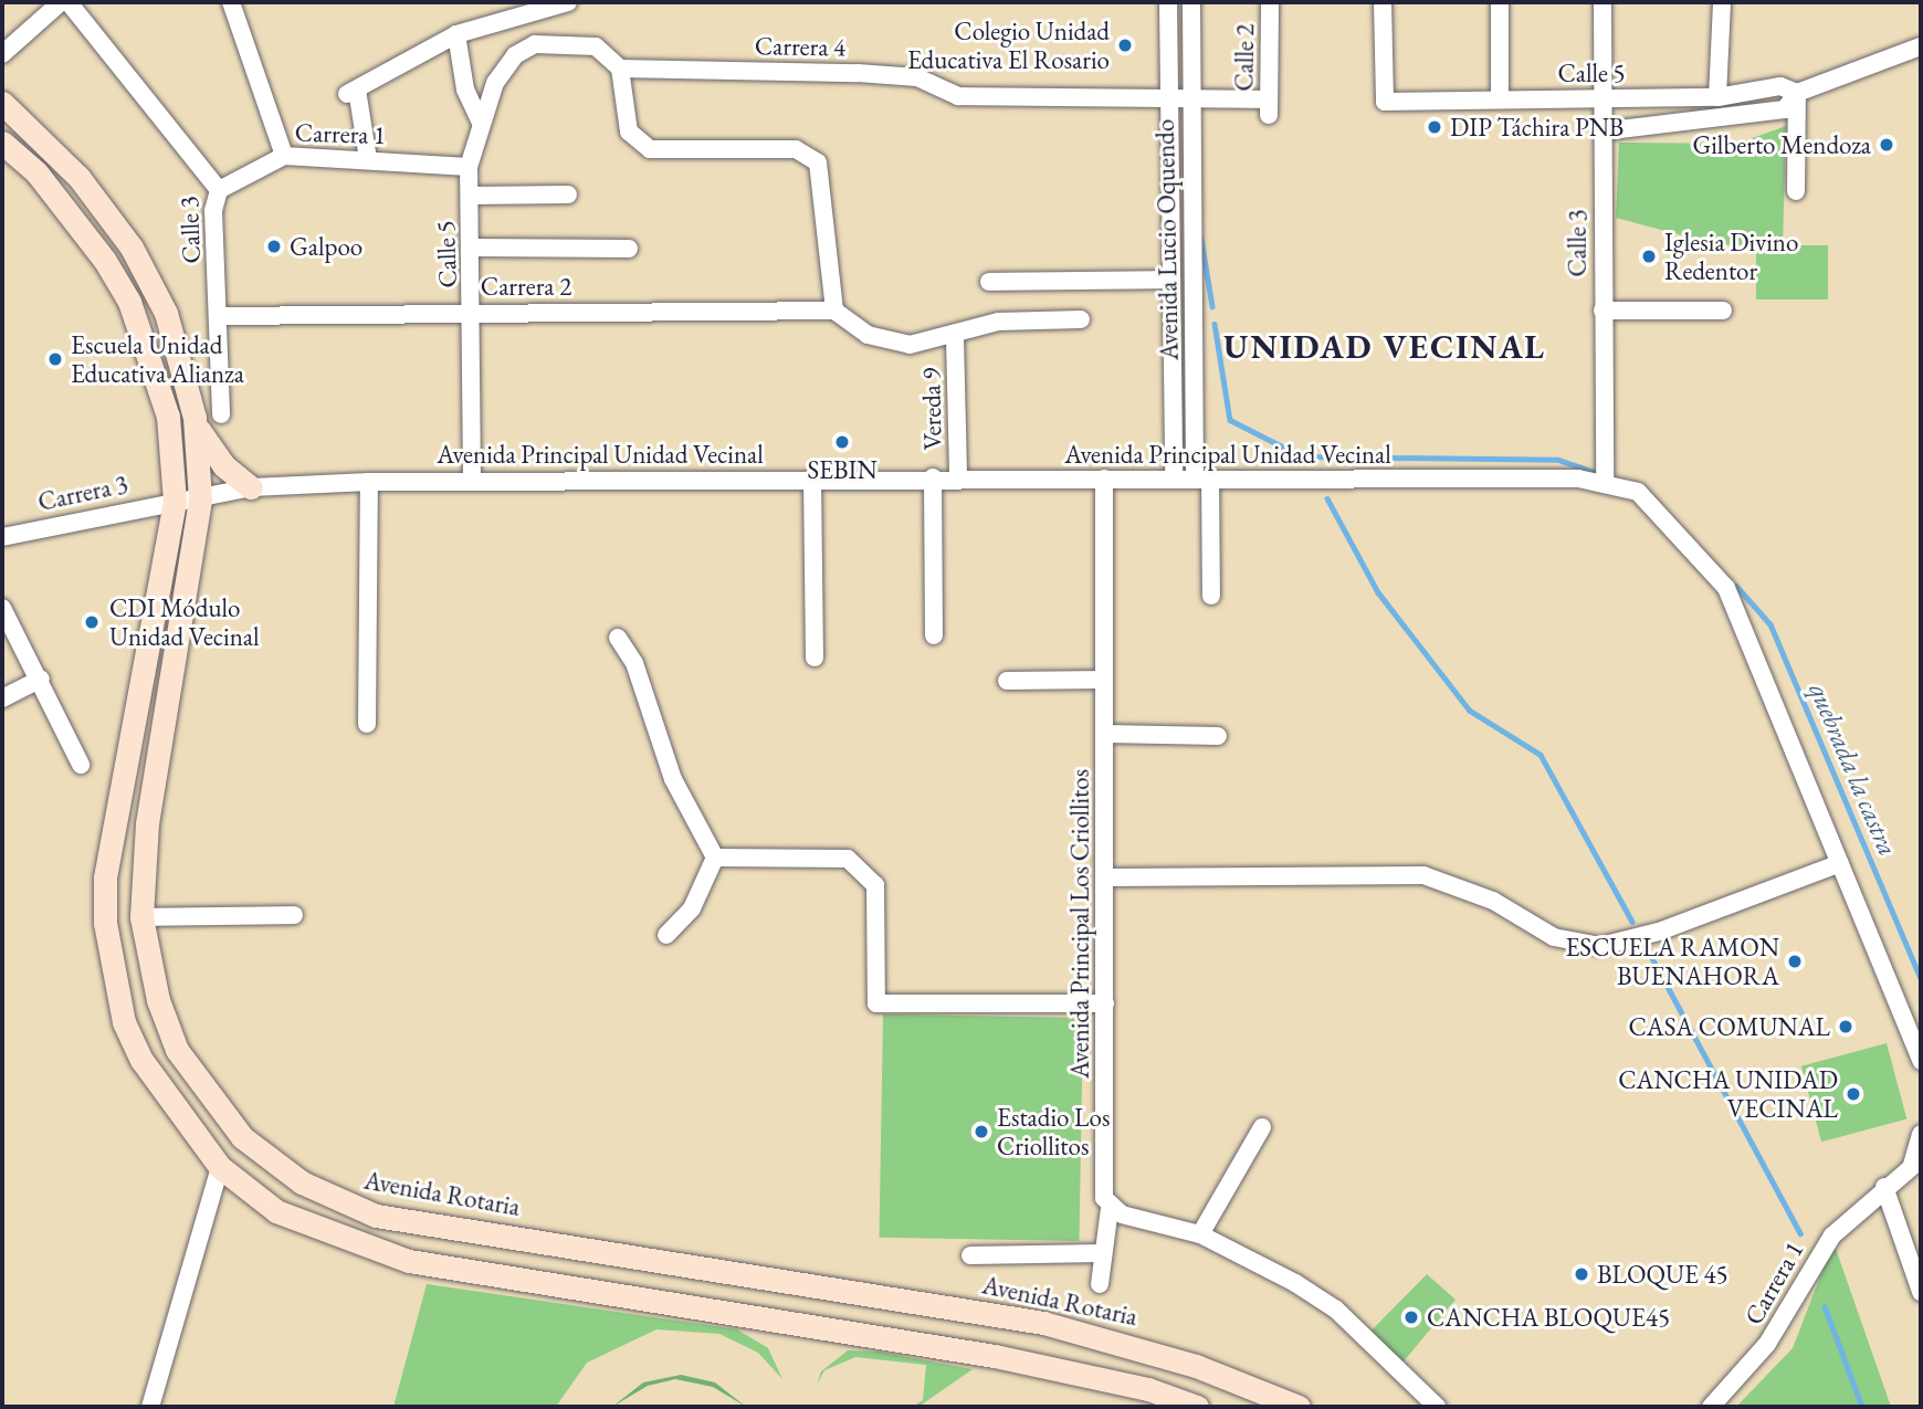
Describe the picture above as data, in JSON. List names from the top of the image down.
{
  "streets": {
    "main road": ["Avenida Rotaria"],
    "street": [
      "Carrera 4",
      "Calle 2",
      "Calle 5",
      "Carrera 1",
      "Calle 3",
      "Avenida Lucio Oquendo",
      "Carrera 2",
      "Vereda 9",
      "Avenida Principal Unidad Vecinal",
      "Carrera 3",
      "Avenida Principal Los Criollitos"
    ]
  },
  "crossings": [
    ["Carrera 4", "Avenida Lucio Oquendo"],
    ["Calle 2", "Avenida Lucio Oquendo"],
    ["Calle 5", "Carrera 1"],
    ["Calle 5", "Calle 3"],
    ["Calle 5", "Carrera 2"],
    ["Calle 5", "Avenida Principal Unidad Vecinal"],
    ["Carrera 1", "Calle 3"],
    ["Calle 3", "Carrera 2"],
    ["Calle 3", "Avenida Principal Unidad Vecinal"],
    ["Avenida Lucio Oquendo", "Avenida Principal Unidad Vecinal"],
    ["Carrera 2", "Vereda 9"],
    ["Vereda 9", "Avenida Principal Unidad Vecinal"],
    ["Avenida Principal Unidad Vecinal", "Carrera 3"],
    ["Avenida Principal Unidad Vecinal", "Avenida Principal Los Criollitos"],
    ["Avenida Principal Unidad Vecinal", "Avenida Rotaria"]
  ],
  "districts": ["UNIDAD VECINAL"],
  "water": ["quebrada la castra"],
  "places": [
    "Colegio Unidad Educativa El Rosario",
    "DIP Táchira PNB",
    "Gilberto Mendoza",
    "Galpoo",
    "Iglesia Divino Redentor",
    "Escuela Unidad Educativa Alianza",
    "SEBIN",
    "CDI Módulo Unidad Vecinal",
    "ESCUELA RAMON BUENAHORA",
    "CASA COMUNAL",
    "CANCHA UNIDAD VECINAL",
    "Estadio Los Criollitos",
    "BLOQUE 45",
    "CANCHA BLOQUE45"
  ]
}
